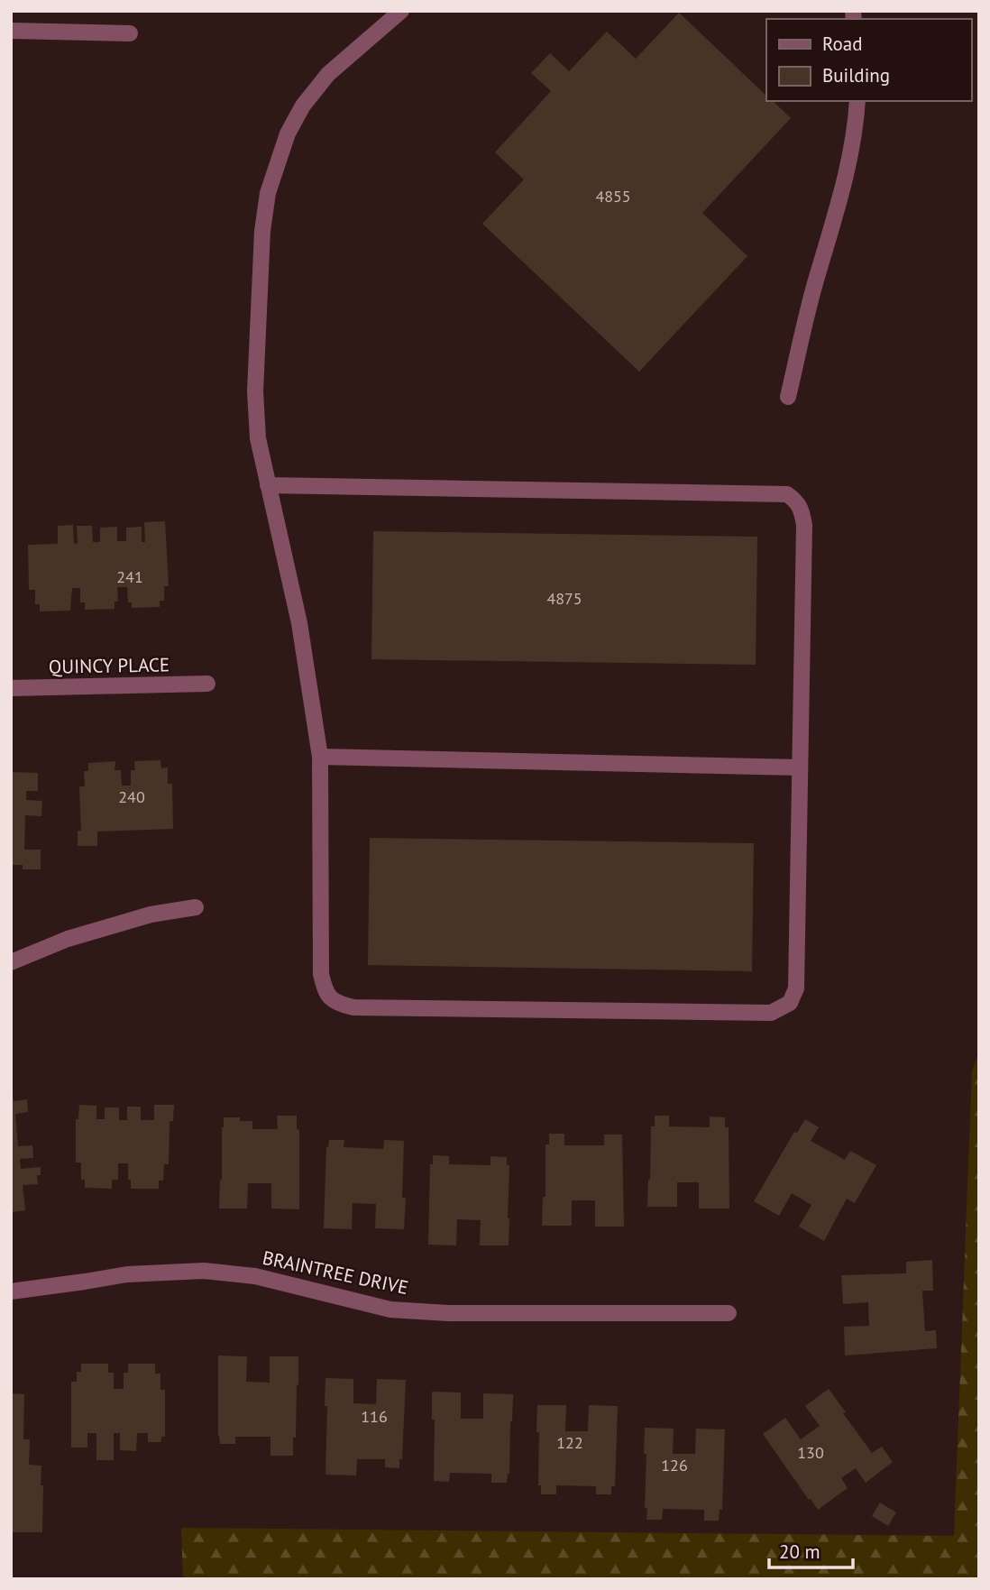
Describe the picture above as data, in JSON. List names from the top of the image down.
{
  "streets": {
    "street": ["QUINCY PLACE", "BRAINTREE DRIVE"]
  },
  "house_numbers": [
    "4855",
    "241",
    "4875",
    "240",
    "116",
    "122",
    "130",
    "126"
  ],
  "legend": ["Road", "Building"],
  "scale_bar": "20 m"
}
